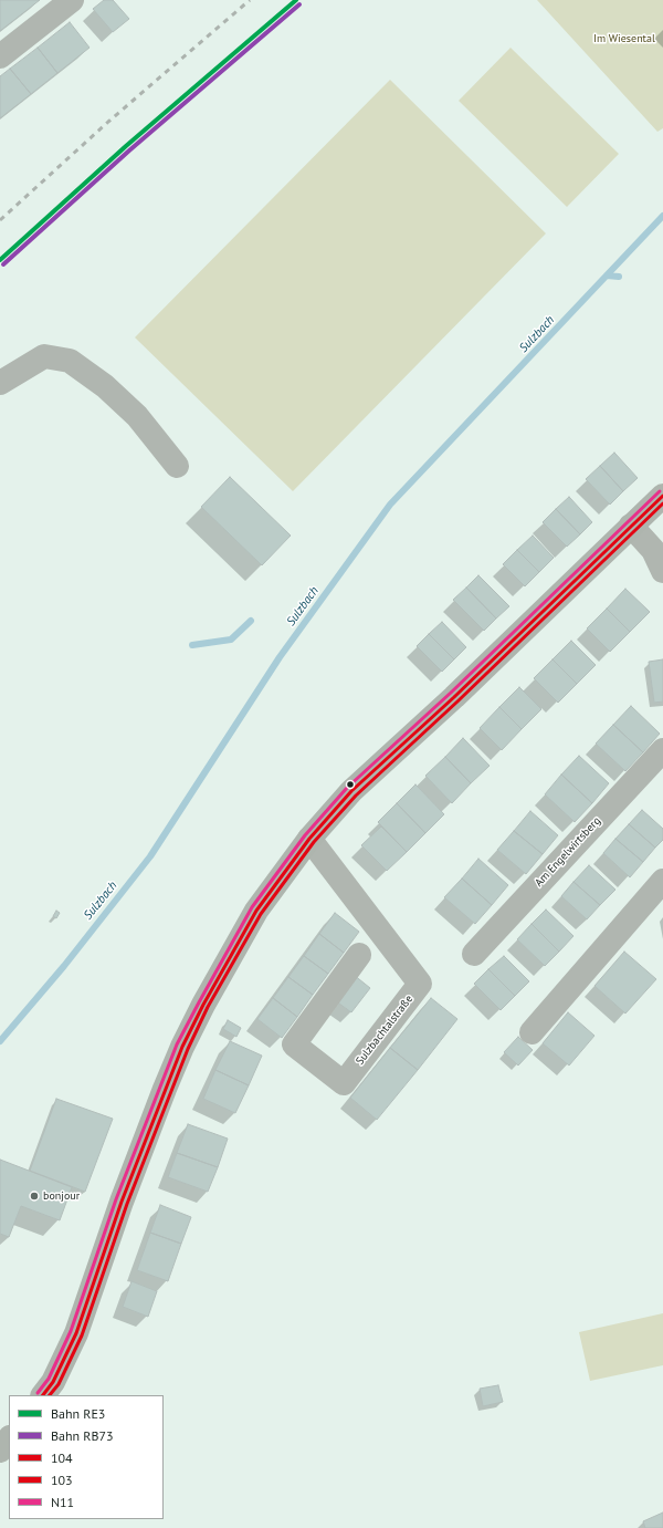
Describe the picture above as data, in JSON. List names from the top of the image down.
{
  "streets": {
    "street": ["Am Engelwirtsberg", "Sulzbachtalstraße"]
  },
  "water": ["Sulzbach"],
  "parks": ["Im Wiesental"],
  "places": ["bonjour"],
  "lines": [
    "rail line RE3",
    "rail line RB73",
    "transit line N11",
    "transit line 104",
    "transit line 103"
  ],
  "legend": [
    "Bahn RE3",
    "Bahn RB73",
    "104",
    "103",
    "N11"
  ]
}
